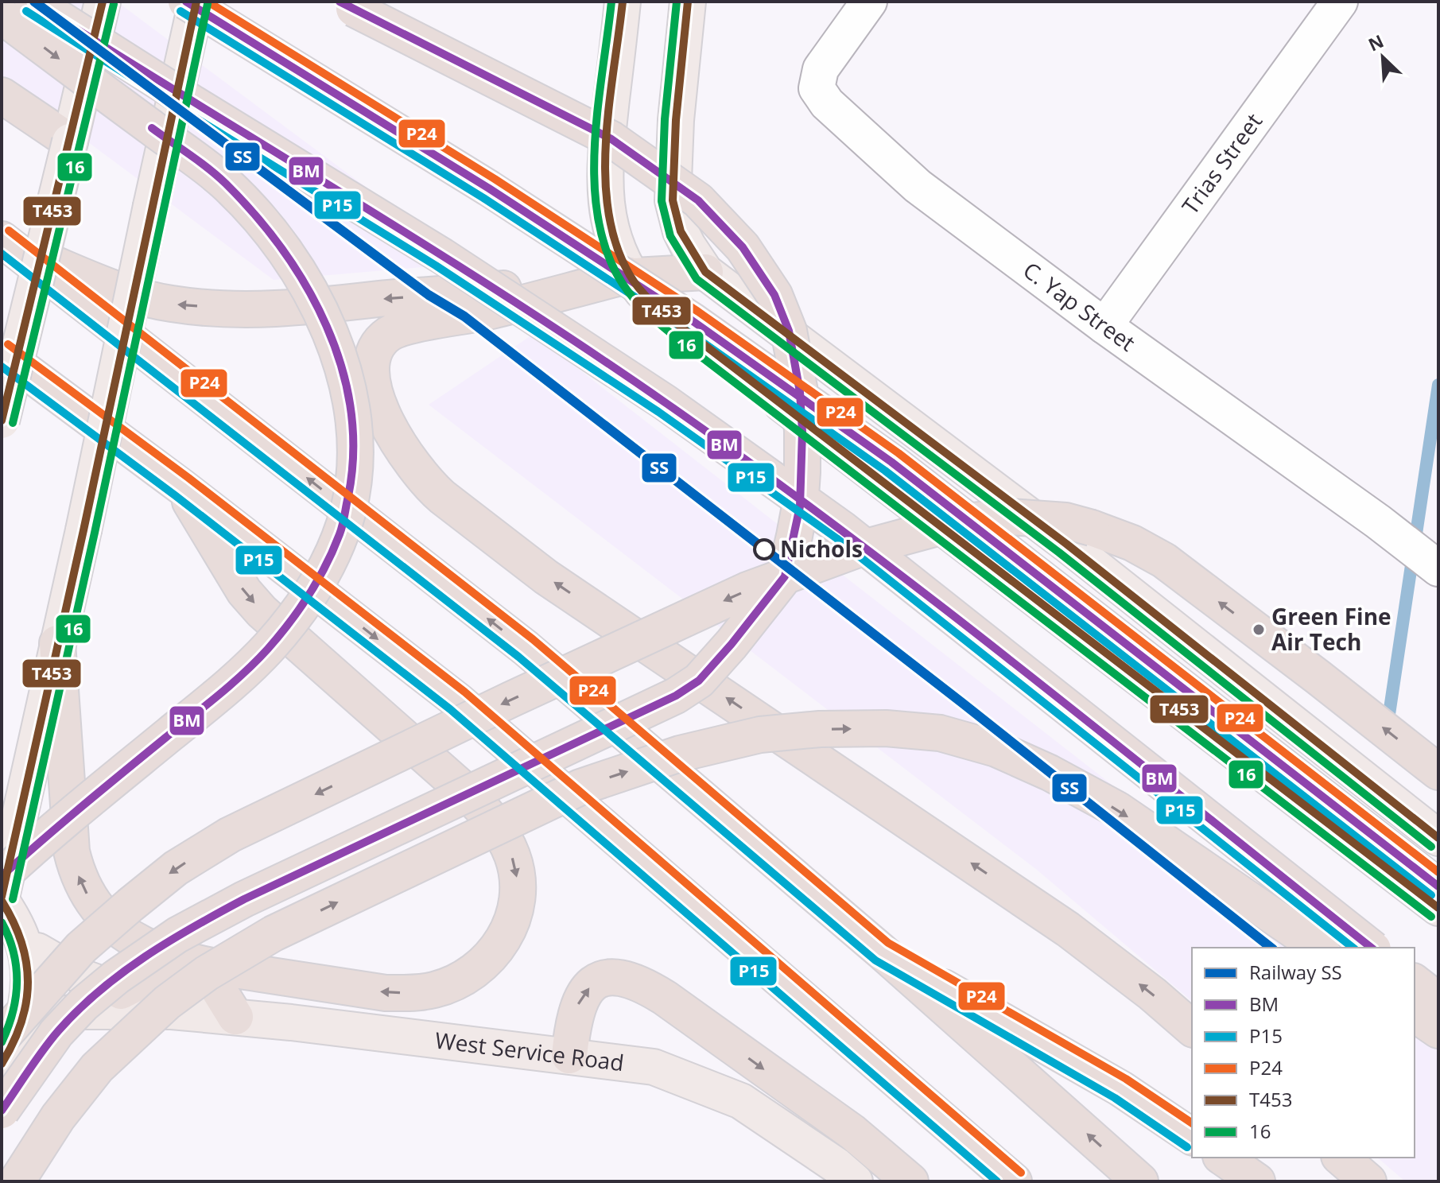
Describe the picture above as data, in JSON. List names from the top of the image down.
{
  "streets": {
    "main road": ["West Service Road"],
    "street": ["Trias Street", "C. Yap Street"]
  },
  "crossings": [
    ["Trias Street", "C. Yap Street"]
  ],
  "places": ["Nichols", "Green Fine Air Tech"],
  "lines": [
    "rail line SS",
    "transit line BM",
    "transit line P24",
    "transit line T453",
    "transit line 16",
    "transit line P15"
  ],
  "legend": [
    "Railway SS",
    "BM",
    "P15",
    "P24",
    "T453",
    "16"
  ],
  "north": "top left"
}
